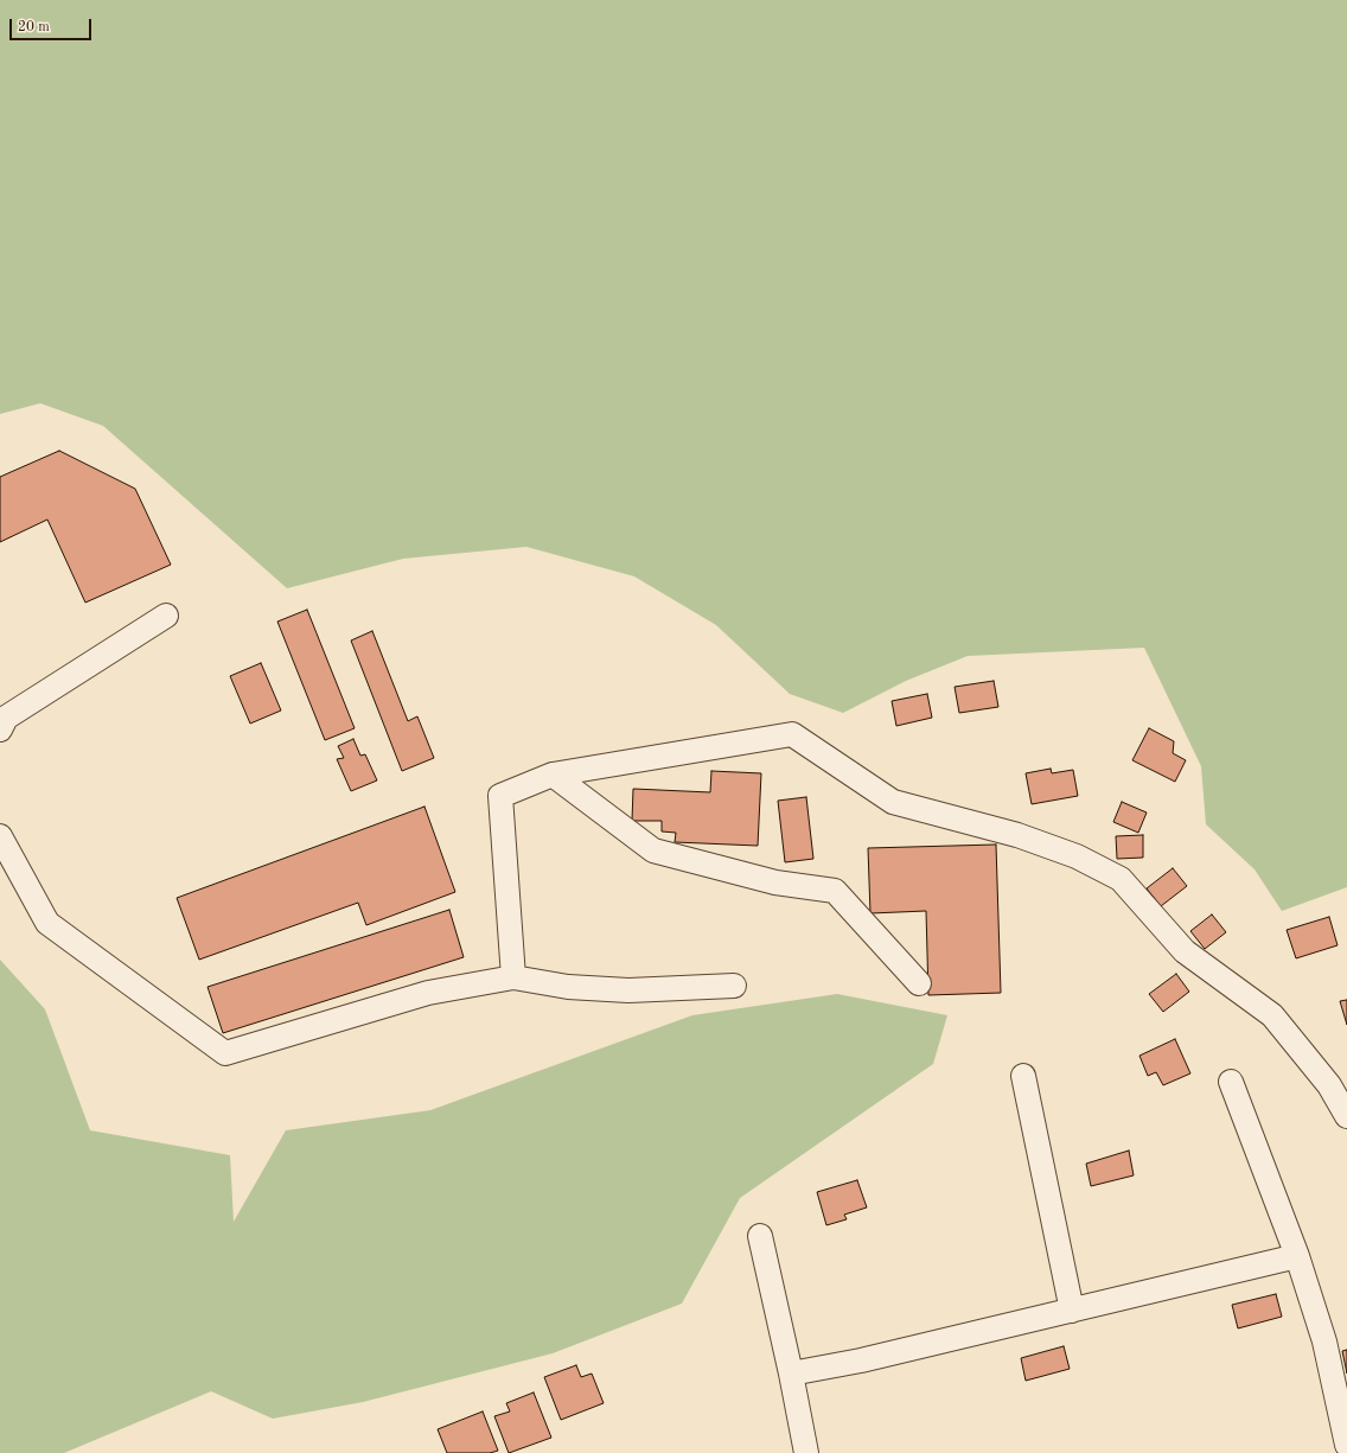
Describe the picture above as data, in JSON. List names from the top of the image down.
{
  "scale_bar": "20 m"
}
